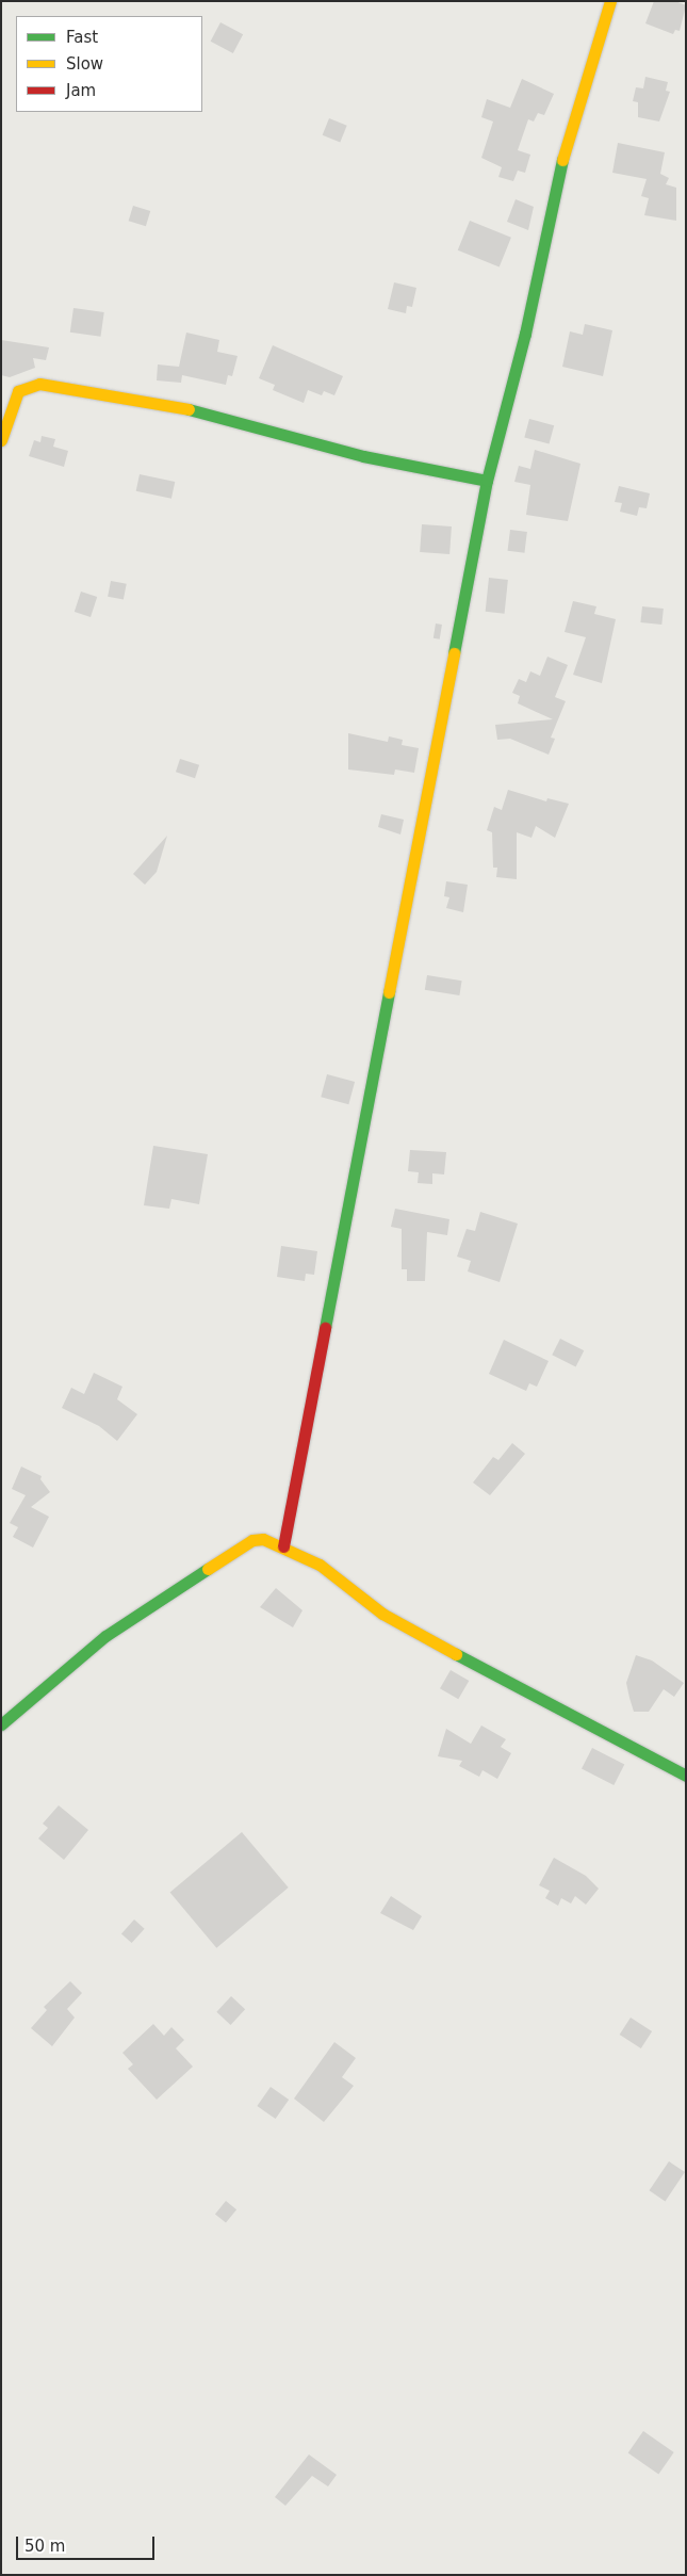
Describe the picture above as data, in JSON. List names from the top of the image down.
{
  "legend": ["Fast", "Slow", "Jam"],
  "scale_bar": "50 m"
}
